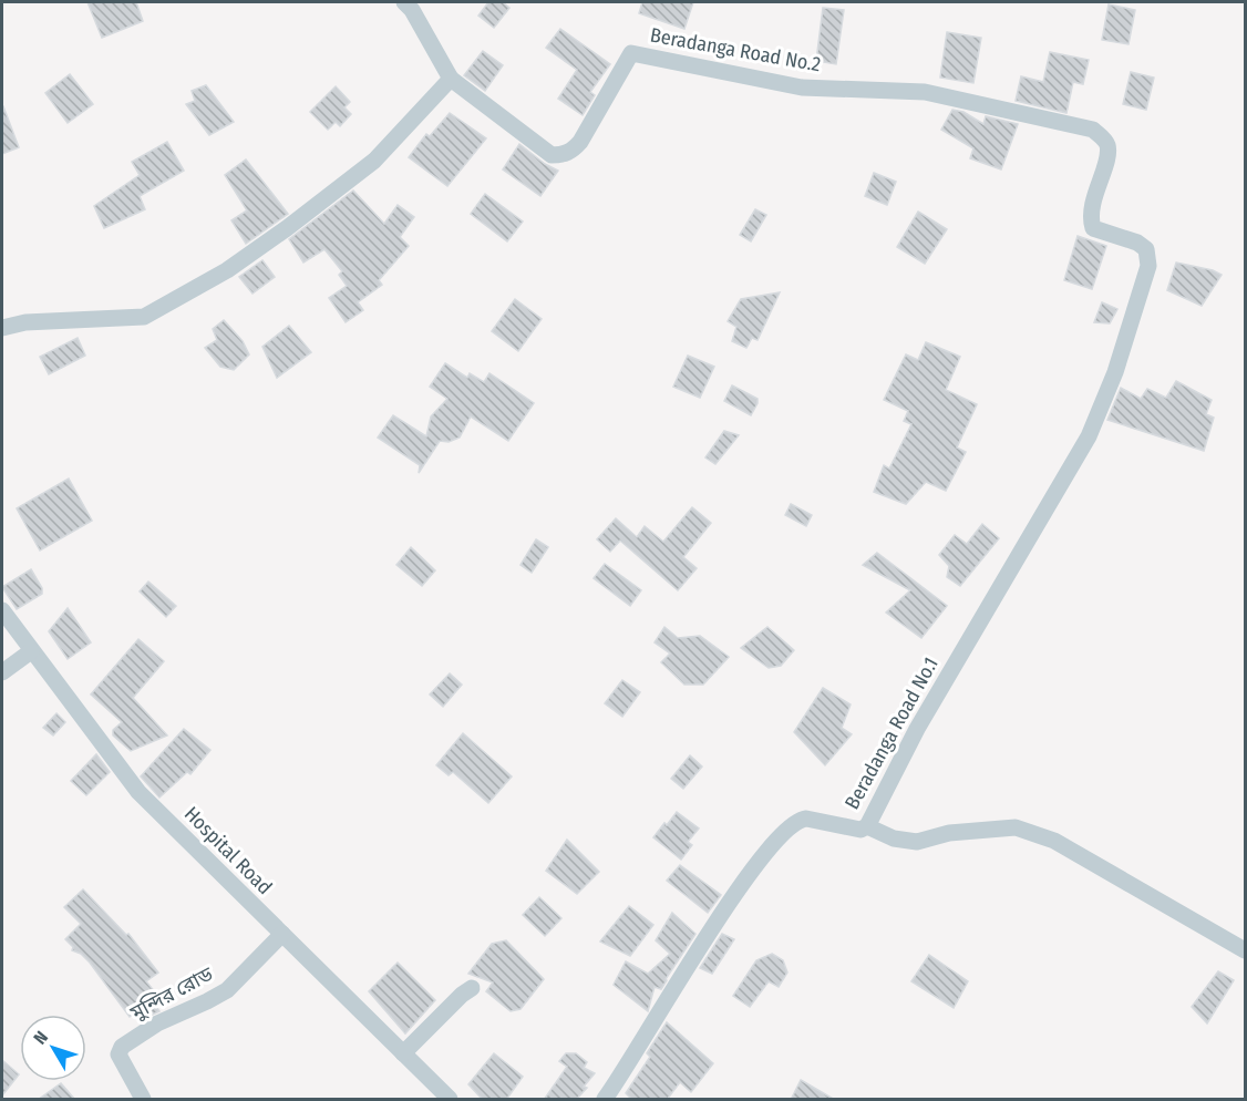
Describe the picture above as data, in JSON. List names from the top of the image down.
{
  "streets": {
    "street": [
      "Beradanga Road No.2",
      "Beradanga Road No.1",
      "Hospital Road",
      "মুন্দির রোড"
    ]
  },
  "crossings": [
    ["Beradanga Road No.2", "Beradanga Road No.1"],
    ["Hospital Road", "মুন্দির রোড"]
  ],
  "north": "top left"
}
